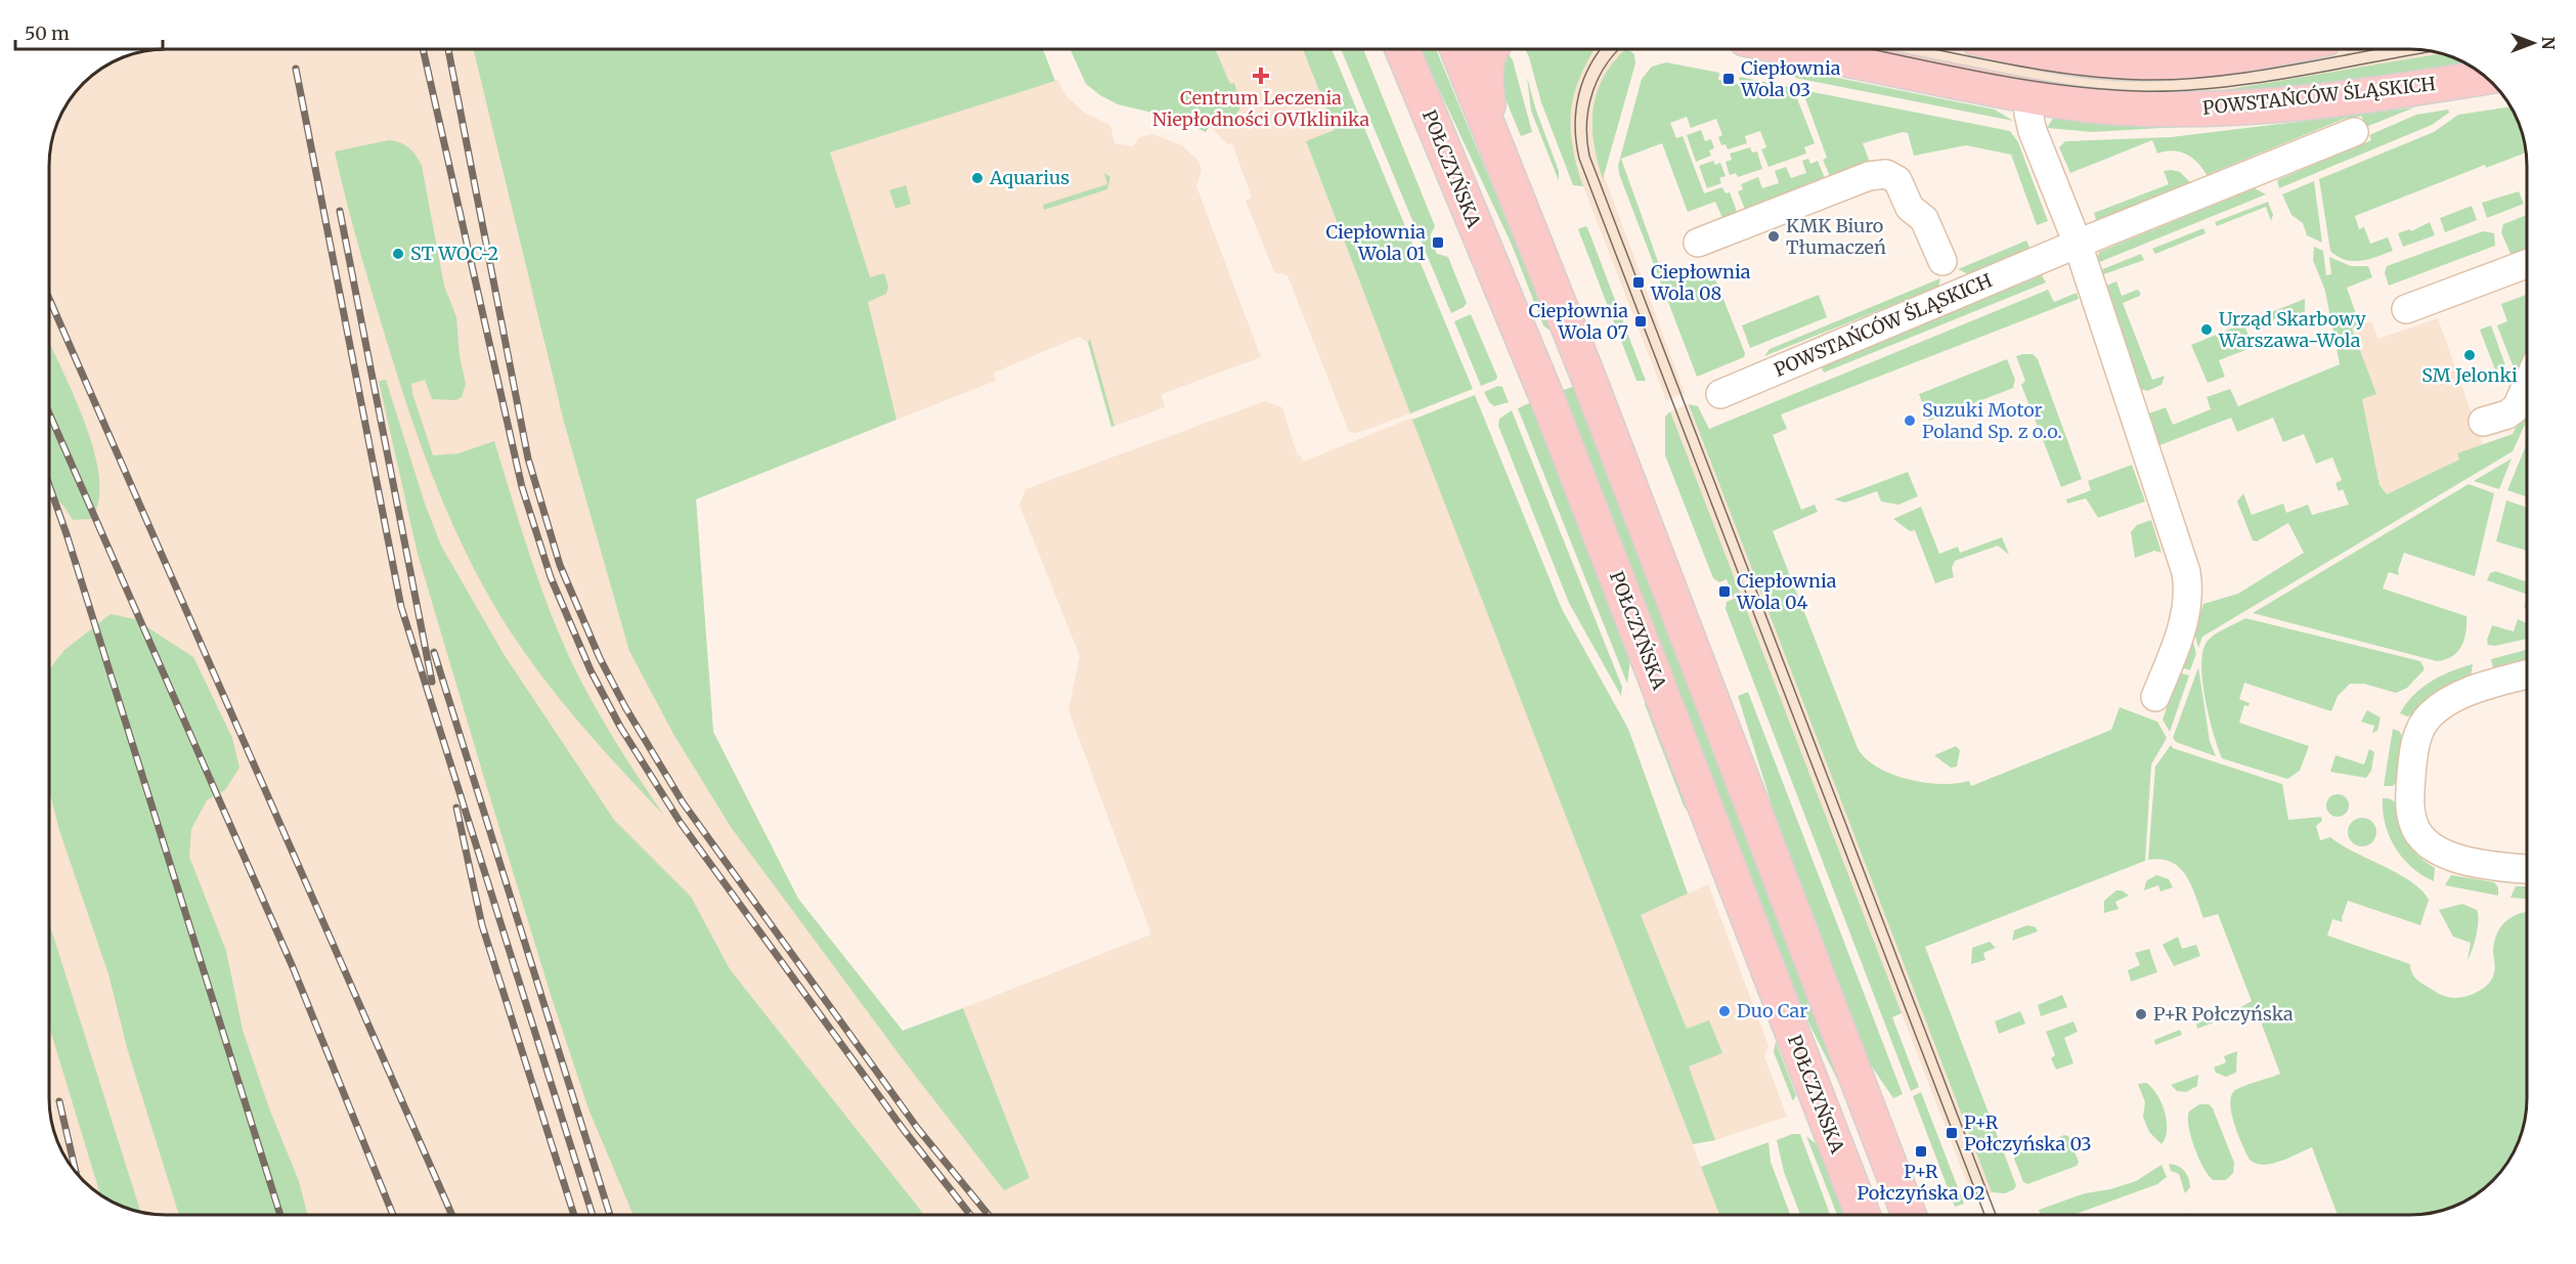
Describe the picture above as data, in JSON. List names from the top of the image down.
{
  "streets": {
    "main road": ["POWSTAŃCÓW ŚLĄSKICH", "POŁCZYŃSKA"]
  },
  "places": {
    "health": ["Centrum Leczenia Niepłodności OVIklinika"],
    "transit": [
      "Ciepłownia Wola 03",
      "Ciepłownia Wola 01",
      "Ciepłownia Wola 08",
      "Ciepłownia Wola 07",
      "Ciepłownia Wola 04",
      "P+R Połczyńska 03",
      "P+R Połczyńska 02"
    ],
    "other": [
      "Aquarius",
      "KMK Biuro Tłumaczeń",
      "ST WOC-2",
      "Urząd Skarbowy Warszawa-Wola",
      "SM Jelonki",
      "Suzuki Motor Poland Sp. z o.o.",
      "Duo Car",
      "P+R Połczyńska"
    ]
  },
  "scale_bar": "50 m",
  "north": "right"
}
